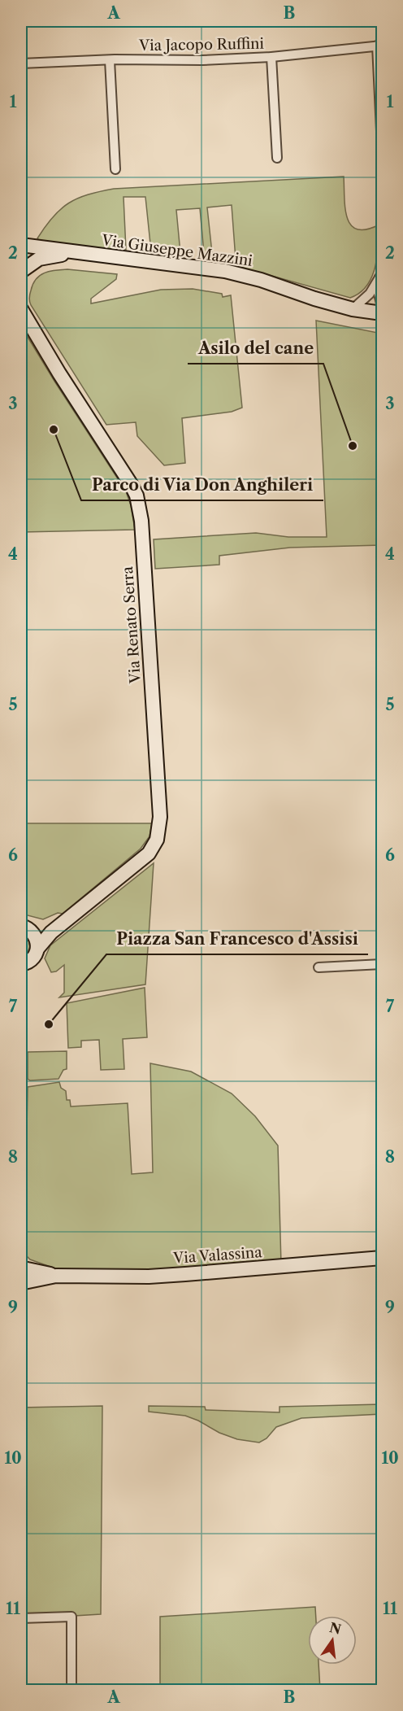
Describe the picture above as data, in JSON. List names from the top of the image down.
{
  "streets": {
    "street": [
      "Via Jacopo Ruffini",
      "Via Giuseppe Mazzini",
      "Via Renato Serra",
      "Via Valassina"
    ]
  },
  "places": ["Parco di Via Don Anghileri", "Asilo del cane", "Piazza San Francesco d'Assisi"],
  "north": "top",
  "grid": {
    "columns": ["A", "B"],
    "rows": [
      "1",
      "2",
      "3",
      "4",
      "5",
      "6",
      "7",
      "8",
      "9",
      "10",
      "11"
    ]
  }
}
